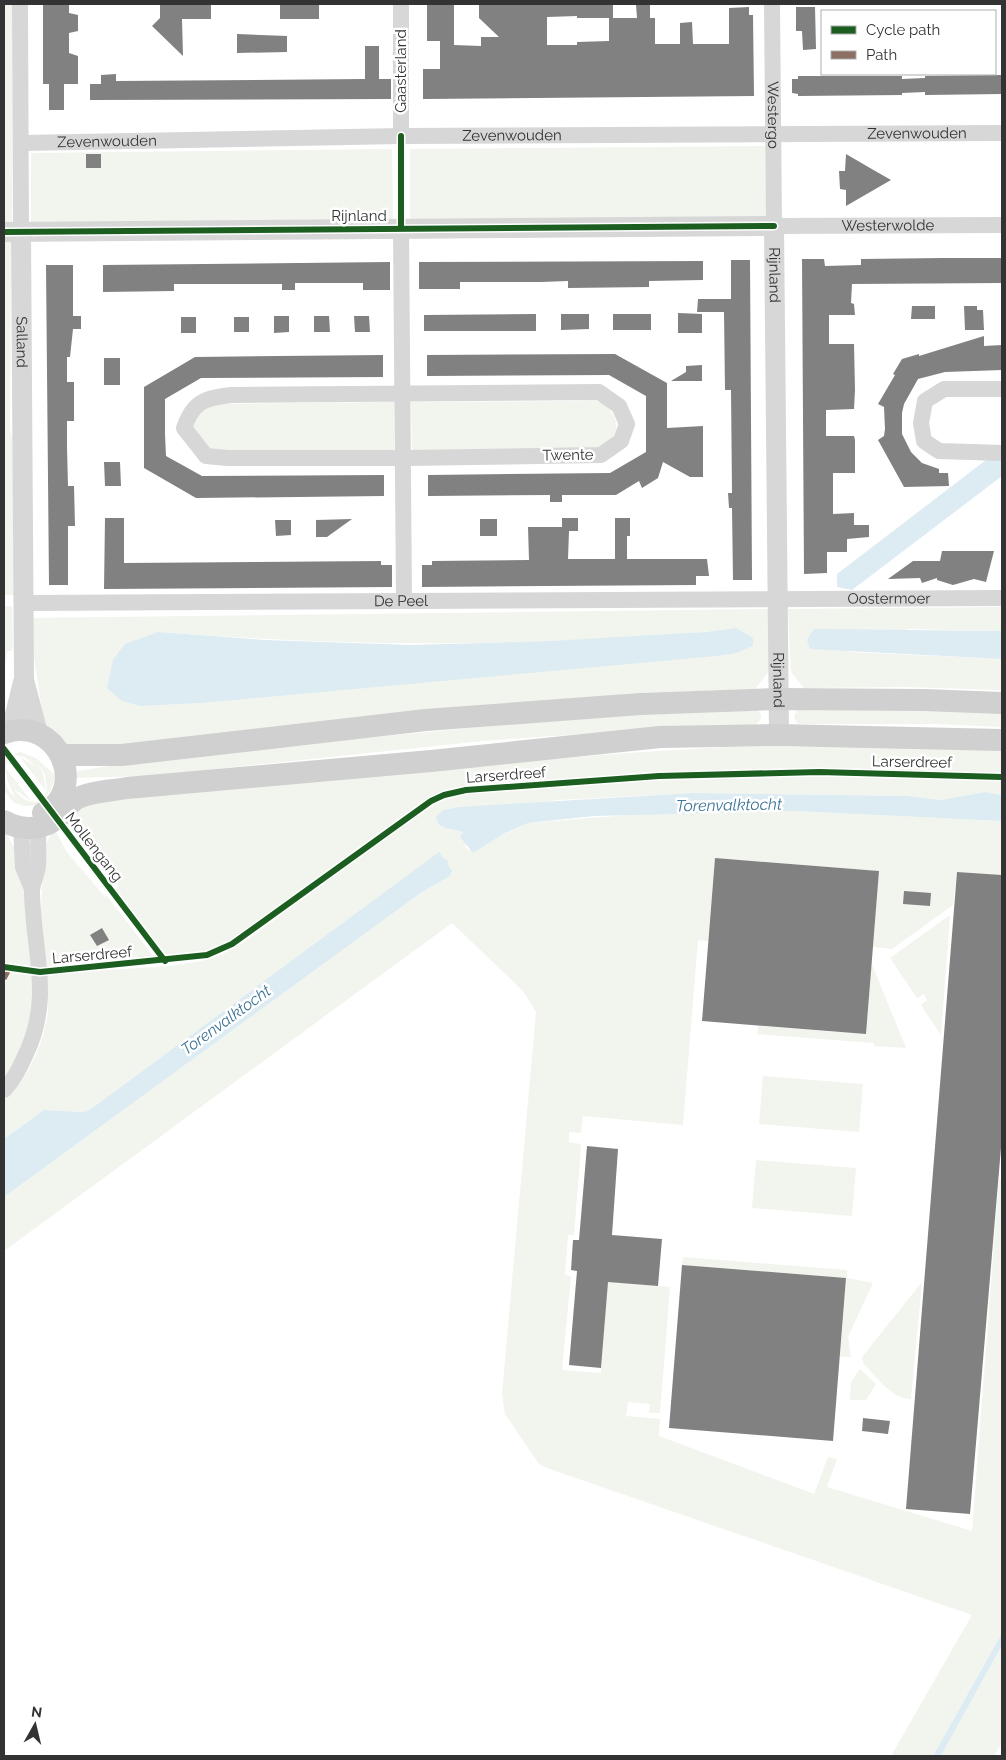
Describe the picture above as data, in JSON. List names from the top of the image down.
{
  "streets": {
    "main road": ["Larserdreef"],
    "street": [
      "Gaasterland",
      "Westergo",
      "Zevenwouden",
      "Rijnland",
      "Westerwolde",
      "Salland",
      "Twente",
      "Oostermoer",
      "De Peel"
    ],
    "cycle path": ["Mollengang"]
  },
  "crossings": [
    ["Gaasterland", "Zevenwouden"],
    ["Westergo", "Zevenwouden"],
    ["Westergo", "Rijnland"],
    ["Westergo", "Westerwolde"],
    ["Zevenwouden", "Salland"],
    ["Rijnland", "Westerwolde"],
    ["Rijnland", "Salland"],
    ["Rijnland", "Oostermoer"],
    ["Rijnland", "De Peel"],
    ["Rijnland", "Larserdreef"],
    ["Salland", "De Peel"],
    ["Oostermoer", "De Peel"]
  ],
  "water": ["Torenvalktocht"],
  "legend": ["Cycle path", "Path"],
  "north": "top"
}
